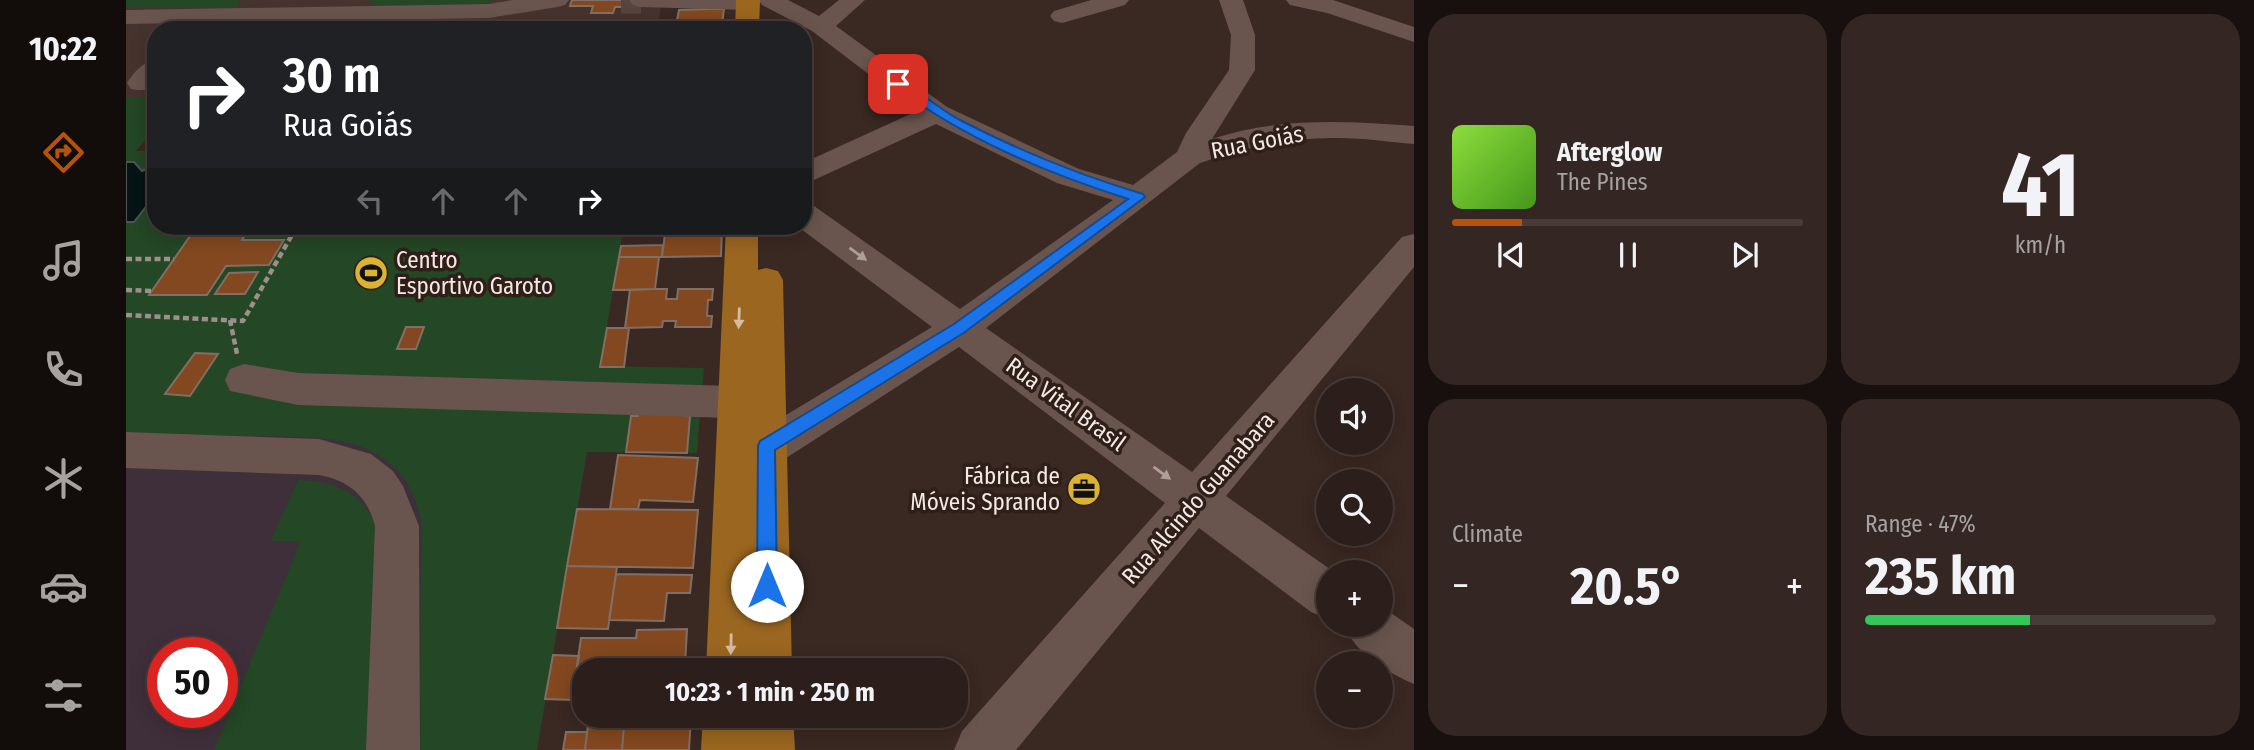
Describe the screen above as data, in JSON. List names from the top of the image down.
{
  "streets": {
    "street": ["Rua Goiás", "Rua Vital Brasil", "Rua Alcindo Guanabara"]
  },
  "crossings": [
    ["Rua Goiás", "Rua Vital Brasil"],
    ["Rua Vital Brasil", "Rua Alcindo Guanabara"]
  ],
  "places": {
    "sports": ["Centro Esportivo Garoto"],
    "office": ["Fábrica de Móveis Sprando"]
  },
  "page": {
    "tabs": "10:22",
    "tile": [
      ["41", "km/h"],
      "Climate",
      ["Range · 47%", "235 km"]
    ],
    "turn": ["30 m", "Rua Goiás"],
    "song": ["Afterglow", "The Pines"],
    "map_buttons": ["+", "−"],
    "heat": ["−", "20.5°", "+"],
    "limit": "50",
    "trip": "10:23 · 1 min · 250 m"
  }
}
